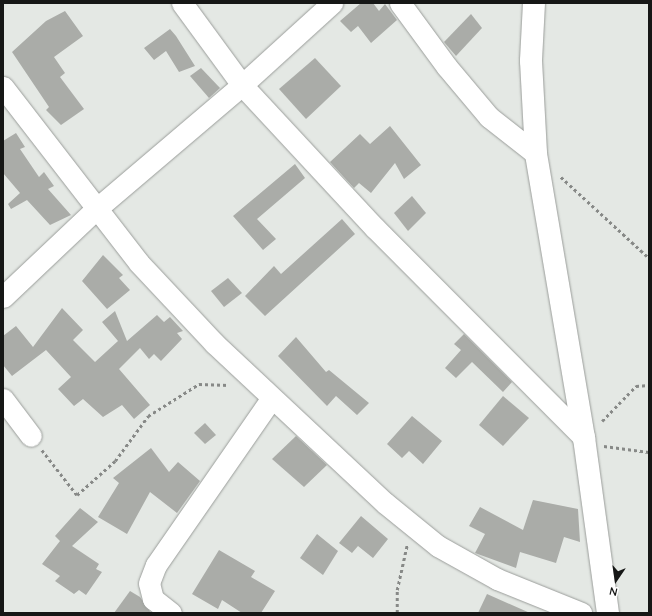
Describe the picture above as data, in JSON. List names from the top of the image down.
{
  "north": "bottom"
}
